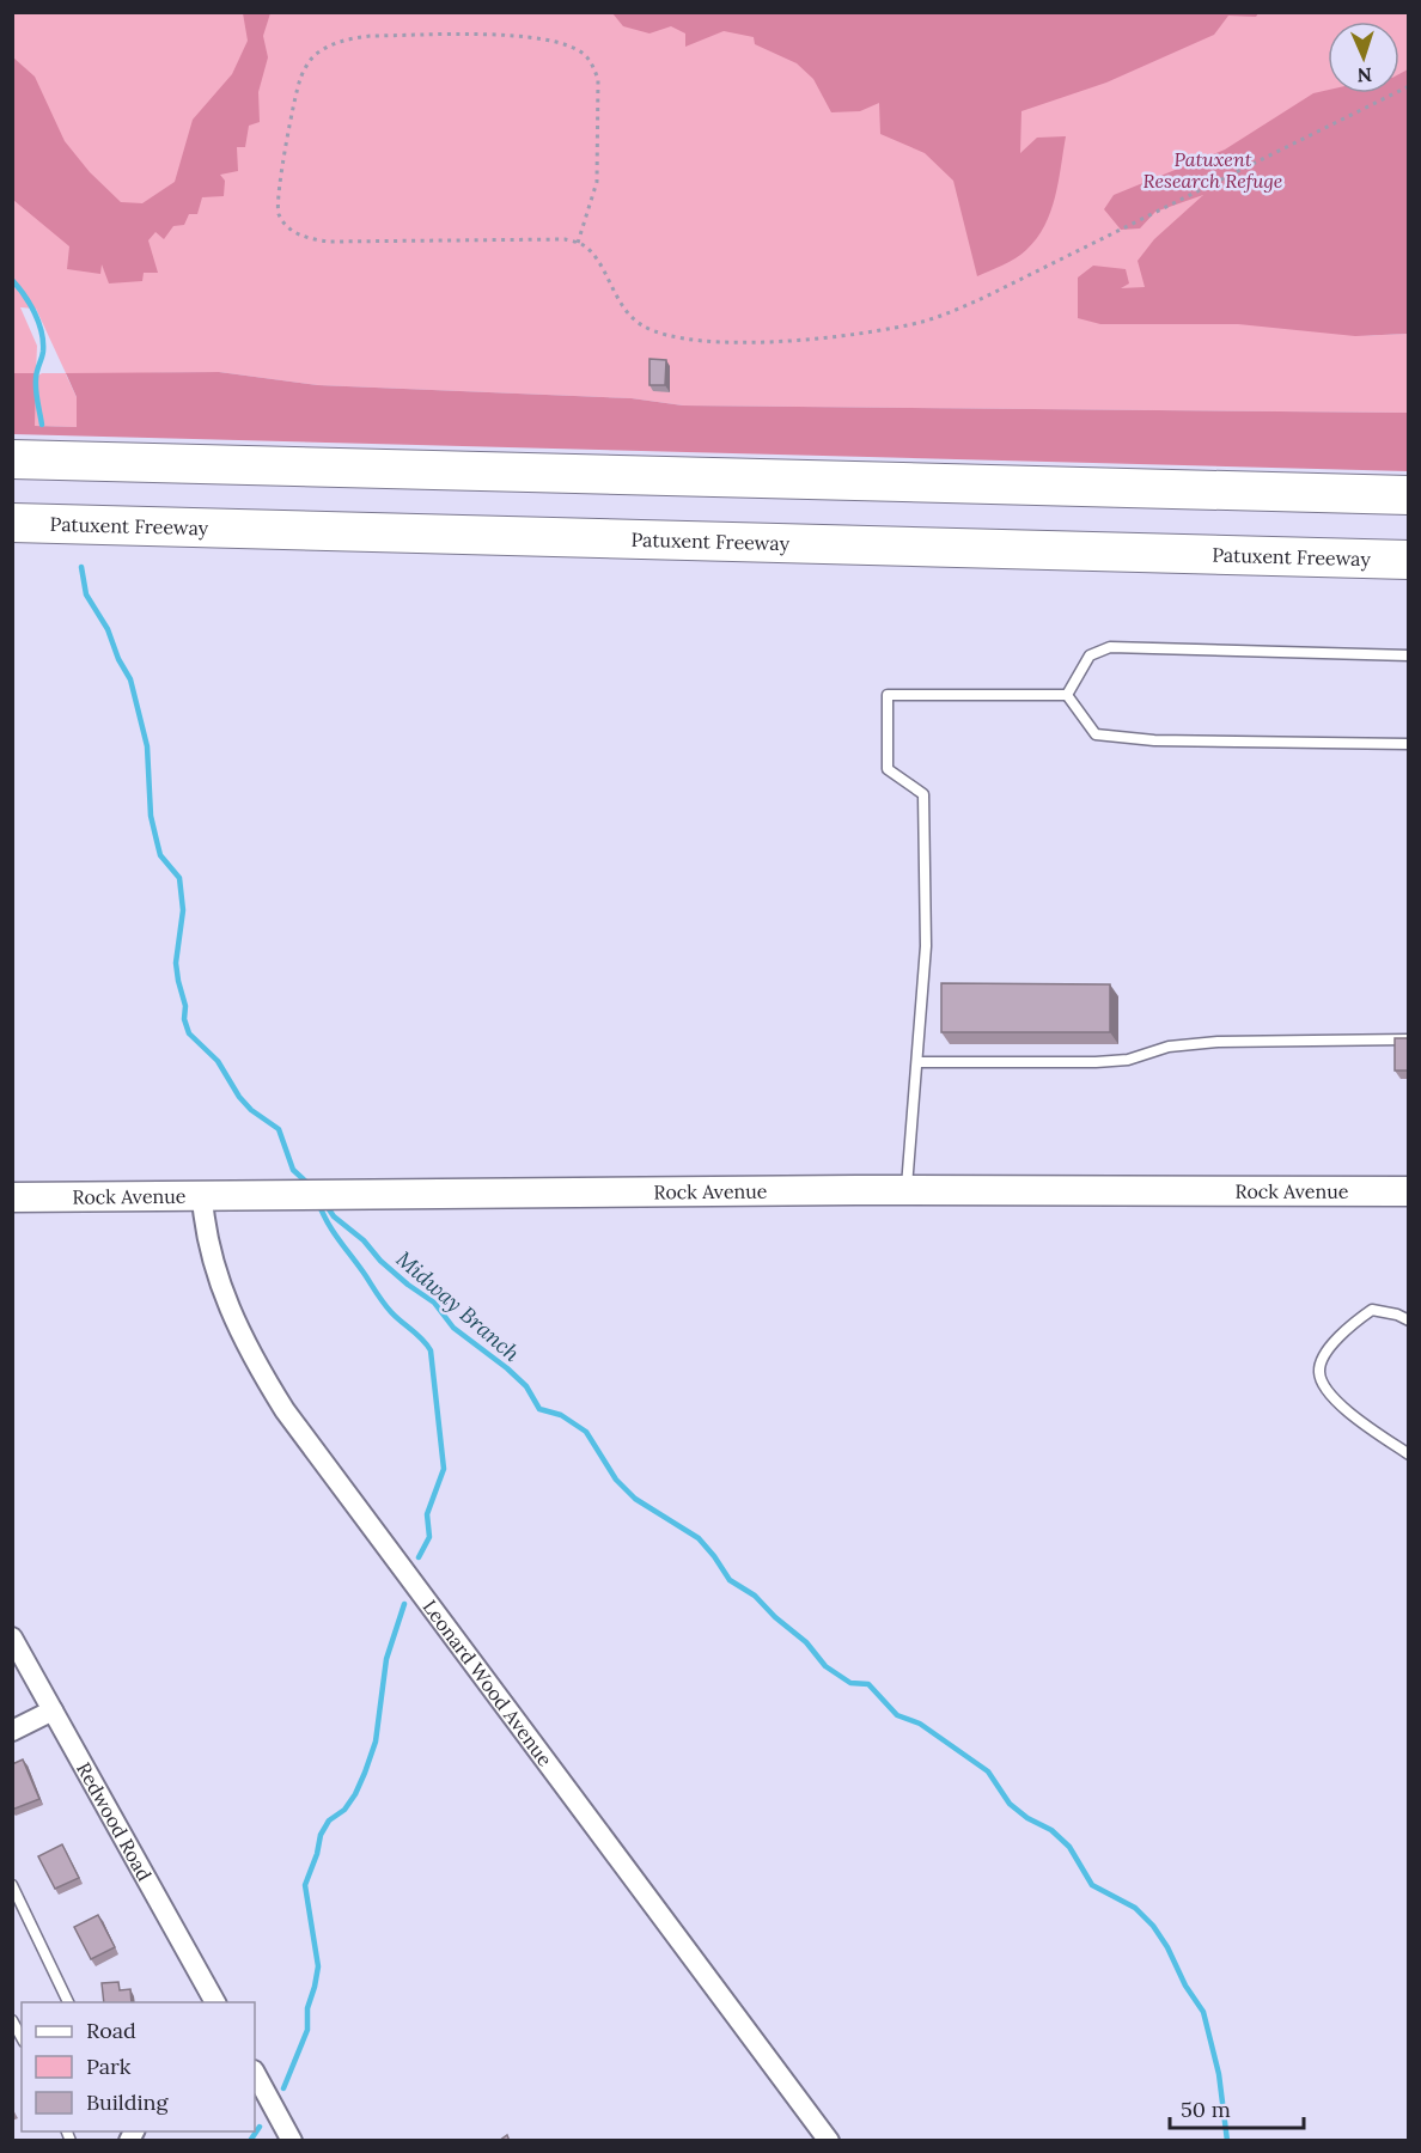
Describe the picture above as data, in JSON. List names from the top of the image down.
{
  "streets": {
    "highway": ["Patuxent Freeway"],
    "street": ["Rock Avenue", "Leonard Wood Avenue", "Redwood Road"]
  },
  "crossings": [
    ["Rock Avenue", "Leonard Wood Avenue"]
  ],
  "water": ["Midway Branch"],
  "parks": ["Patuxent Research Refuge"],
  "legend": ["Road", "Park", "Building"],
  "scale_bar": "50 m",
  "north": "bottom"
}
